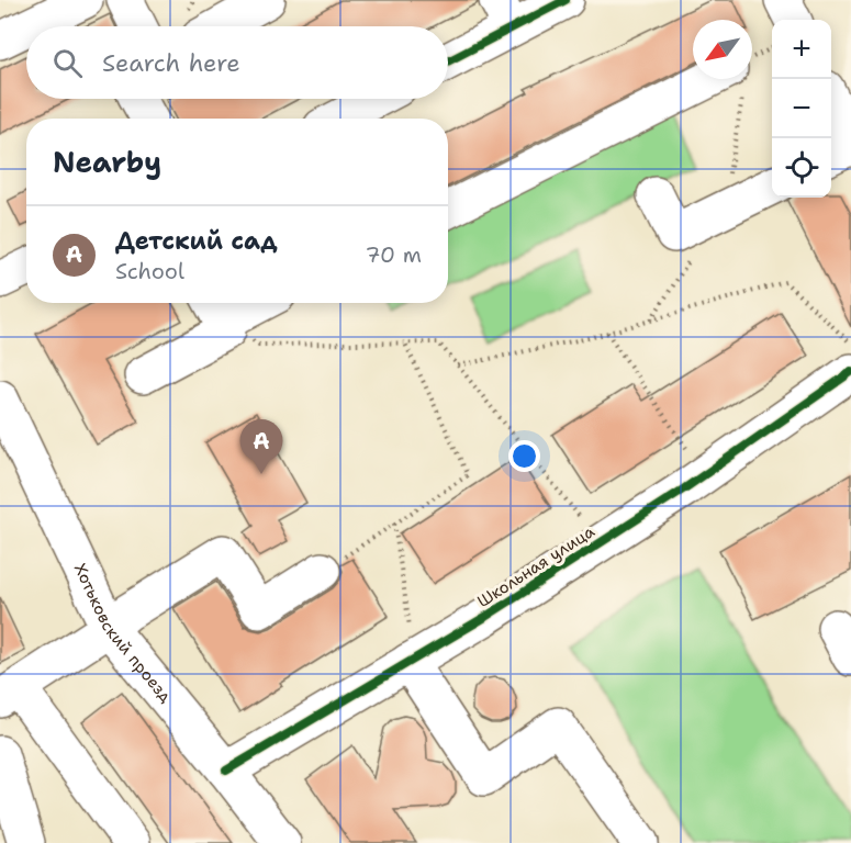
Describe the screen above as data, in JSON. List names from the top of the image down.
{
  "streets": {
    "street": ["Школьная улица", "Хотьковский проезд"]
  },
  "crossings": [
    ["Школьная улица", "Хотьковский проезд"]
  ],
  "north": "bottom left",
  "page": {
    "map_buttons": ["+", "−"],
    "search": "Search here",
    "heading": "Nearby",
    "list": [
      {
        "mark": "A",
        "name": "Детский сад",
        "note": "School",
        "value": "70 m"
      }
    ],
    "pins": "A"
  }
}
